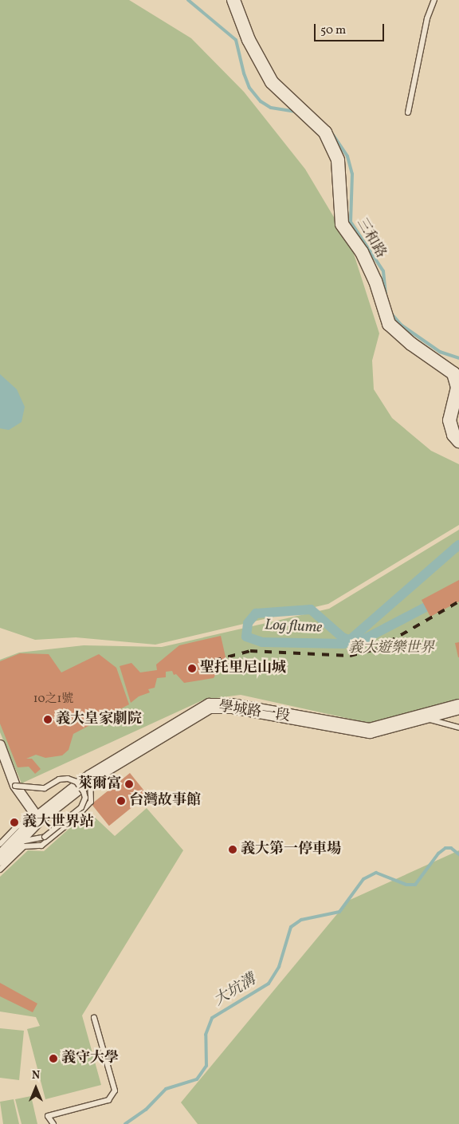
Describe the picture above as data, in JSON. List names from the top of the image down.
{
  "streets": {
    "main road": ["學城路一段"],
    "street": ["三和路"]
  },
  "water": ["Log flume", "大坑溝"],
  "parks": ["義大遊樂世界"],
  "places": [
    "聖托里尼山城",
    "義大皇家劇院",
    "萊爾富",
    "台灣故事館",
    "義大世界站",
    "義大第一停車場",
    "義守大學"
  ],
  "house_numbers": ["10之1號"],
  "scale_bar": "50 m",
  "north": "top"
}
